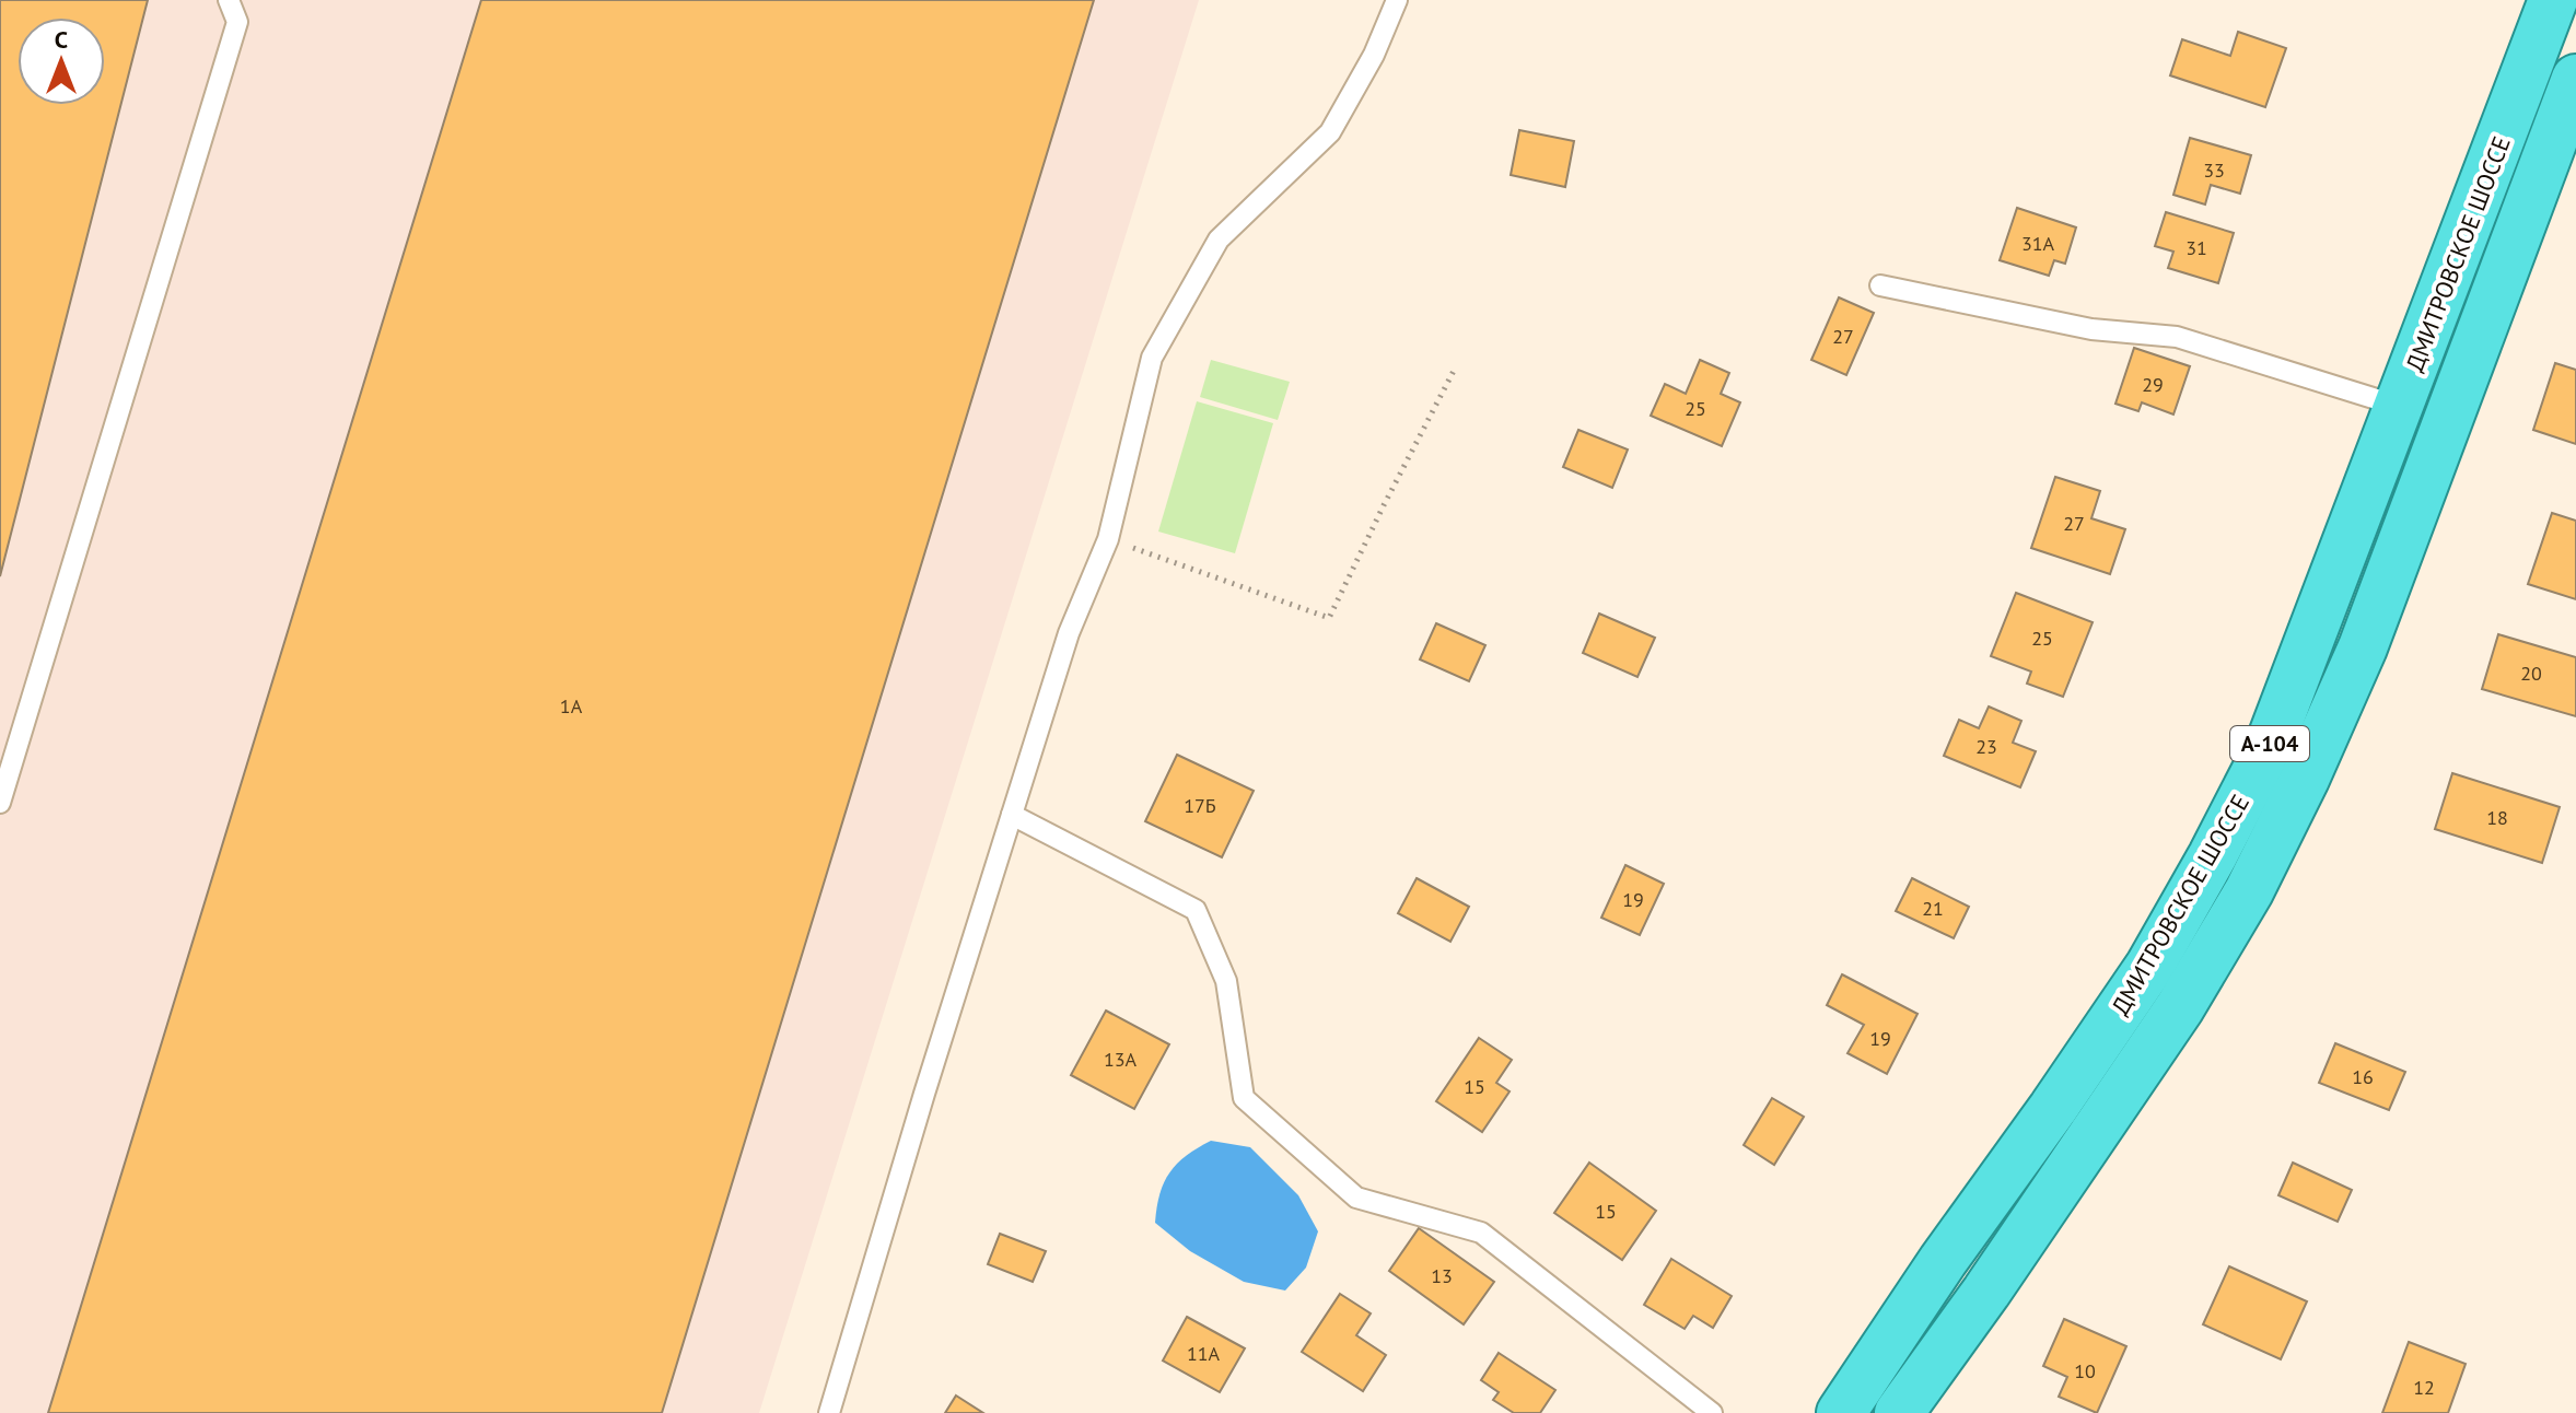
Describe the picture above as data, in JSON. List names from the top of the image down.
{
  "streets": {
    "highway": ["ДМИТРОВСКОЕ ШОССЕ", "А-104"]
  },
  "house_numbers": [
    "33",
    "31А",
    "31",
    "27",
    "29",
    "25",
    "27",
    "25",
    "20",
    "1А",
    "23",
    "17Б",
    "18",
    "19",
    "21",
    "19",
    "13А",
    "16",
    "15",
    "15",
    "13",
    "11А",
    "10",
    "12"
  ],
  "north": "top"
}
